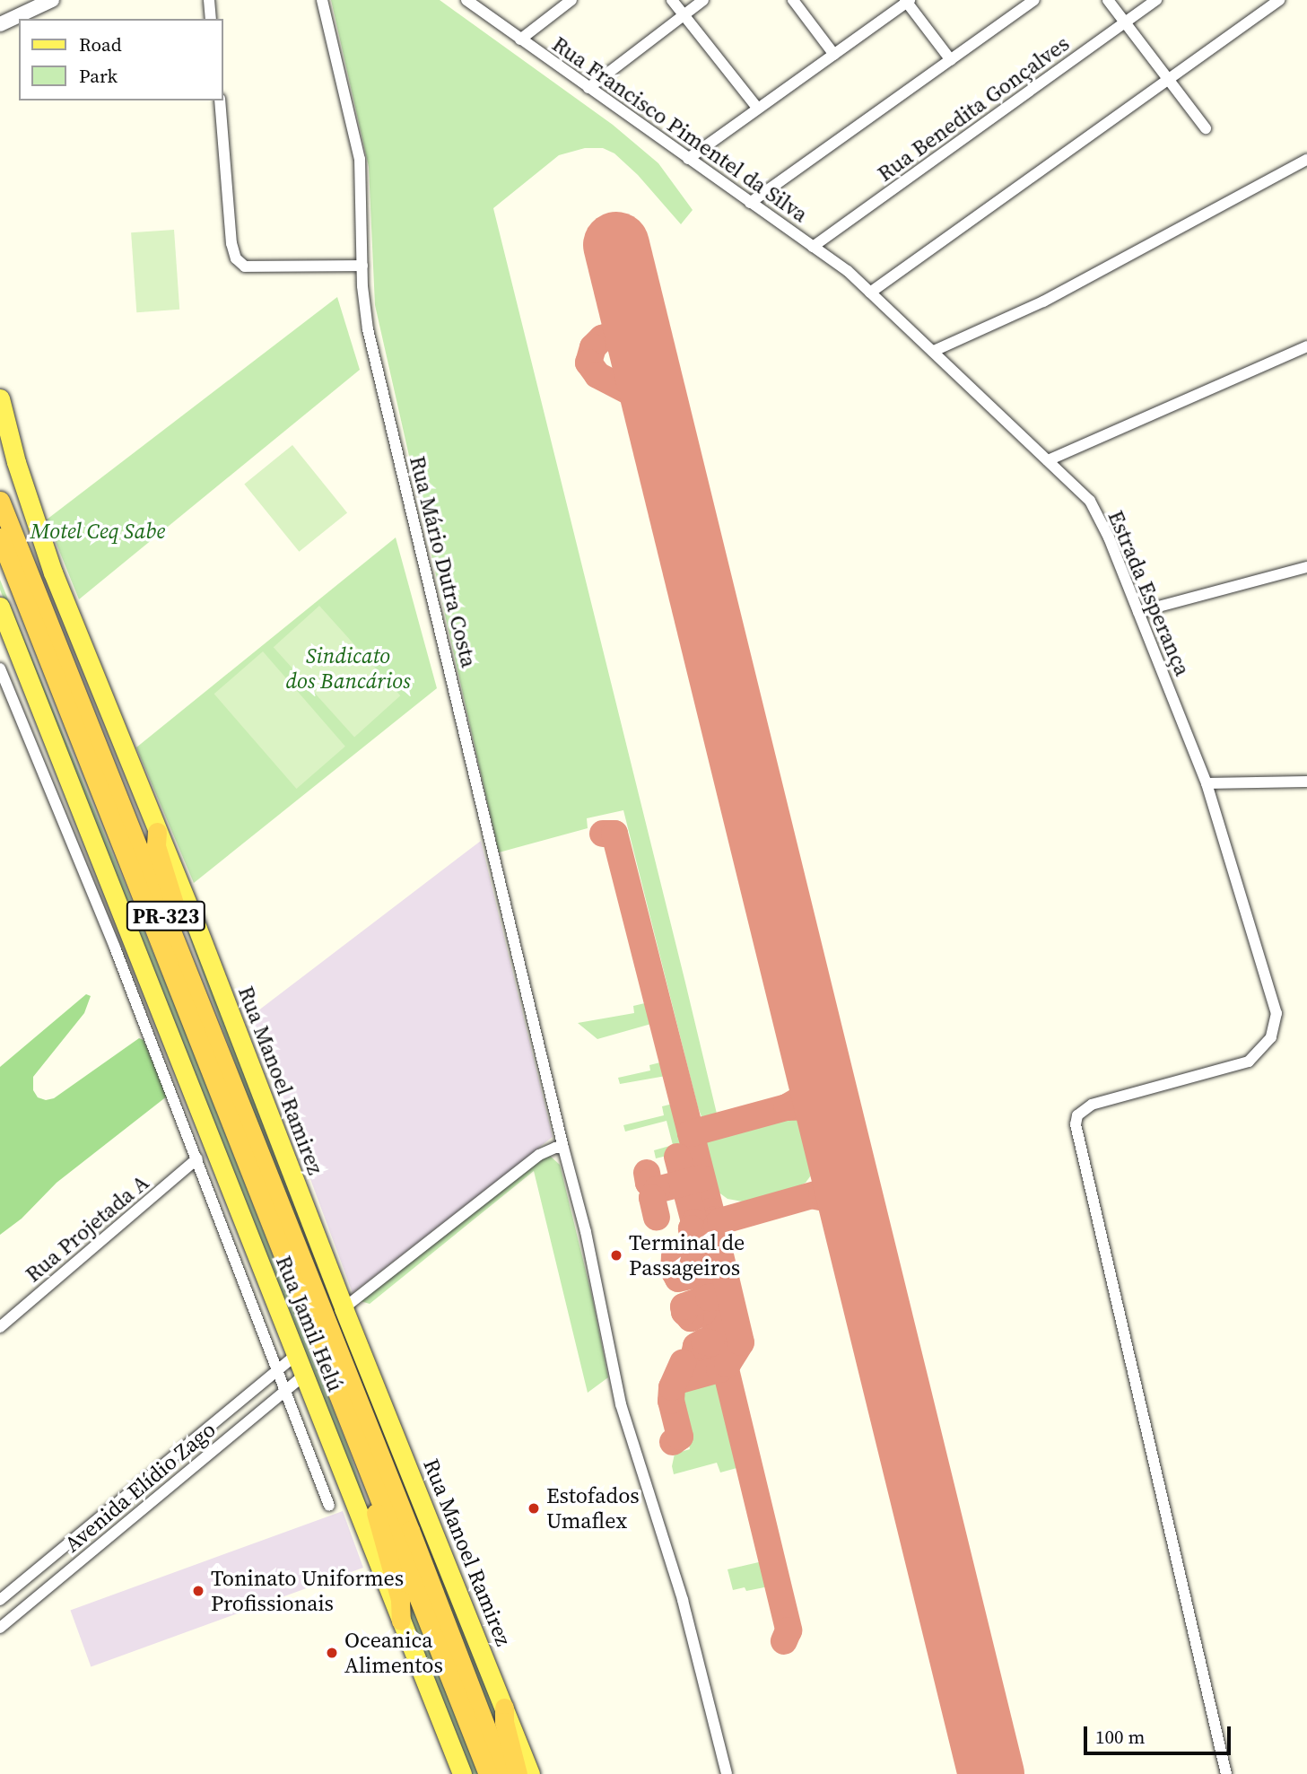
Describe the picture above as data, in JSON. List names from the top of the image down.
{
  "streets": {
    "highway": ["PR-323"],
    "main road": ["Rua Manoel Ramirez", "Rua Jamil Helú"],
    "street": [
      "Rua Benedita Gonçalves",
      "Rua Francisco Pimentel da Silva",
      "Rua Mário Dutra Costa",
      "Estrada Esperança",
      "Rua Projetada A",
      "Avenida Elídio Zago"
    ]
  },
  "crossings": [
    ["Rua Benedita Gonçalves", "Rua Francisco Pimentel da Silva"],
    ["Rua Francisco Pimentel da Silva", "Estrada Esperança"],
    ["Rua Jamil Helú", "Avenida Elídio Zago"]
  ],
  "parks": ["Motel Ceq Sabe", "Sindicato dos Bancários"],
  "places": [
    "Terminal de Passageiros",
    "Estofados Umaflex",
    "Toninato Uniformes Profissionais",
    "Oceanica Alimentos"
  ],
  "legend": ["Road", "Park"],
  "scale_bar": "100 m"
}
